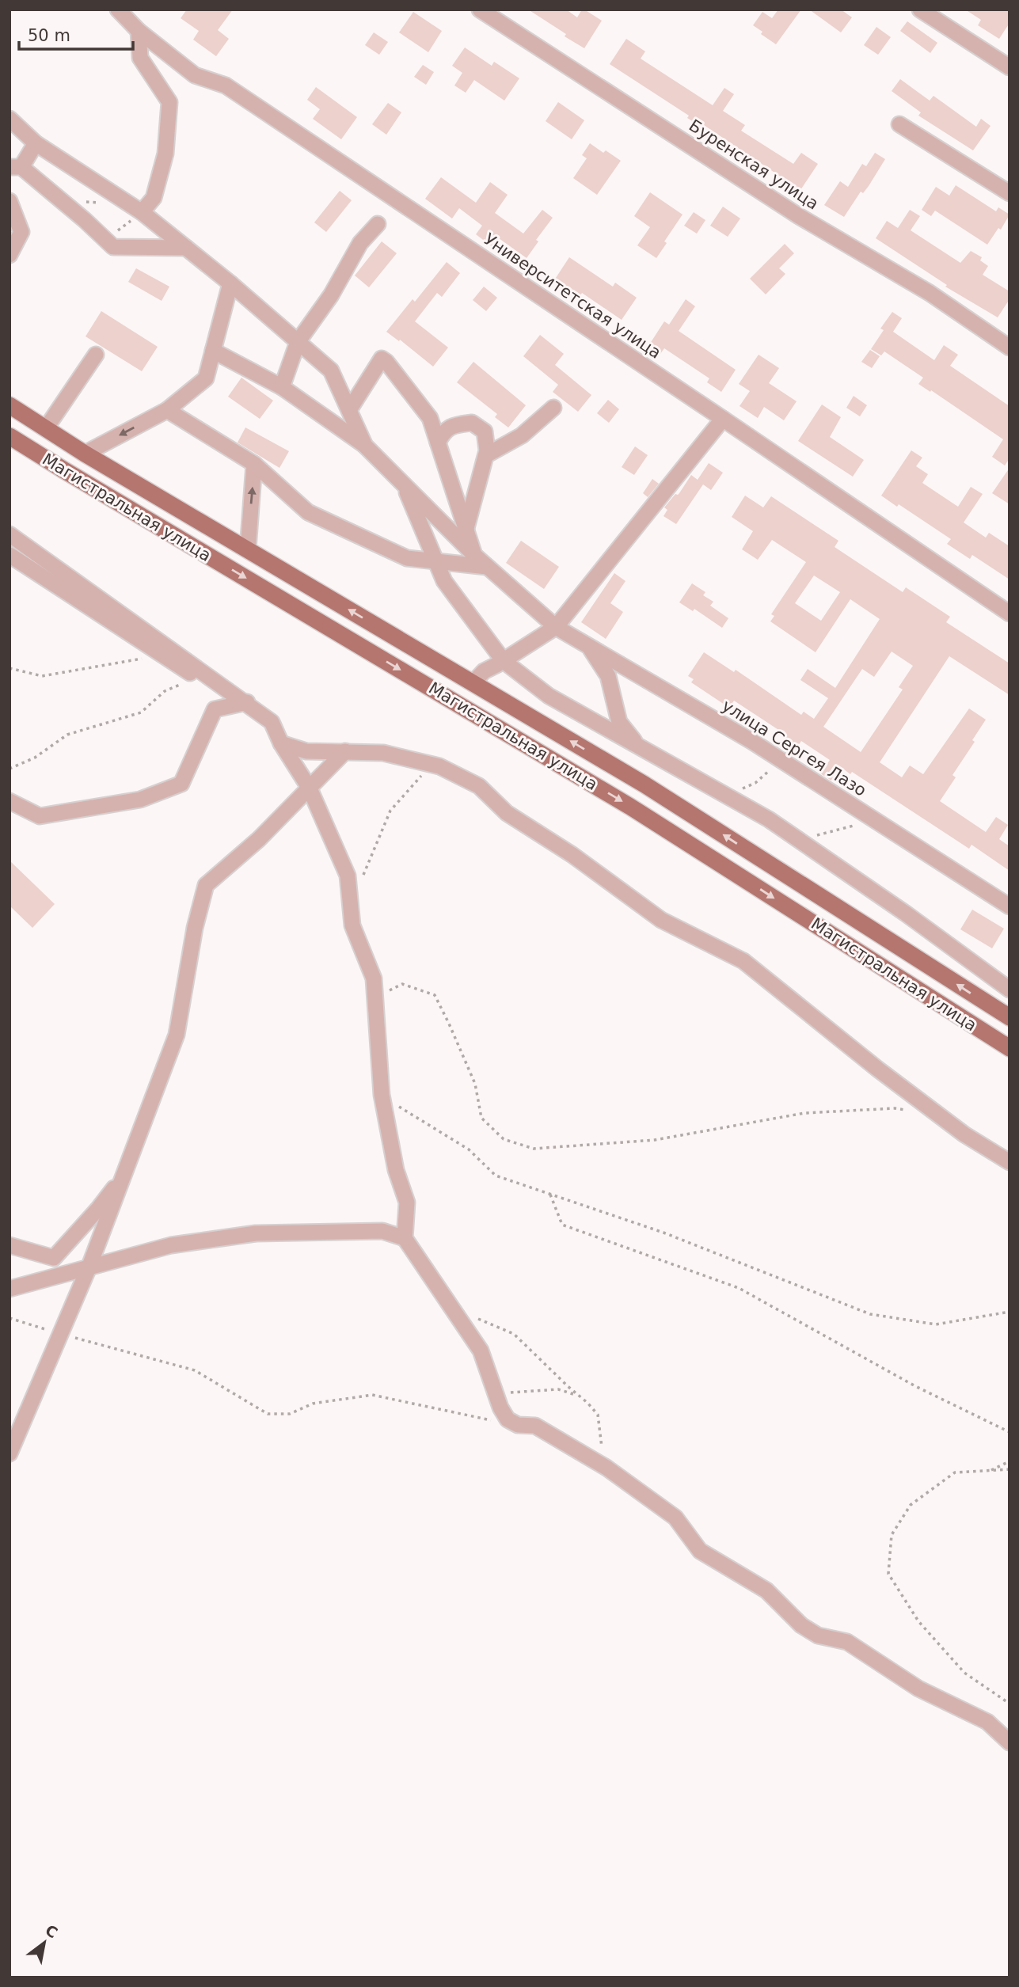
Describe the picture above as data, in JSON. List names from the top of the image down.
{
  "streets": {
    "main road": ["Магистральная улица"],
    "street": ["Буренская улица", "Университетская улица", "улица Сергея Лазо"]
  },
  "scale_bar": "50 m",
  "north": "top right"
}
